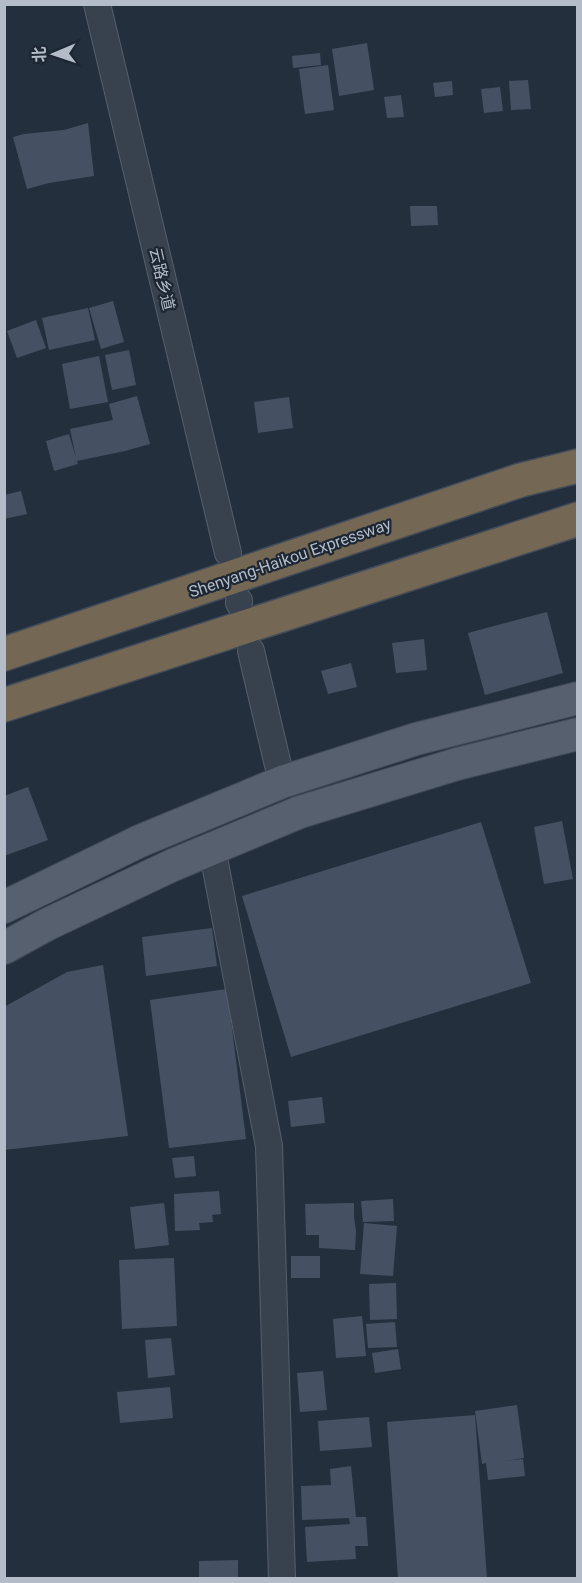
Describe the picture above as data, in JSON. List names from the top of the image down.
{
  "streets": {
    "highway": ["Shenyang-Haikou Expressway"],
    "street": ["云路乡道"]
  },
  "north": "left"
}
